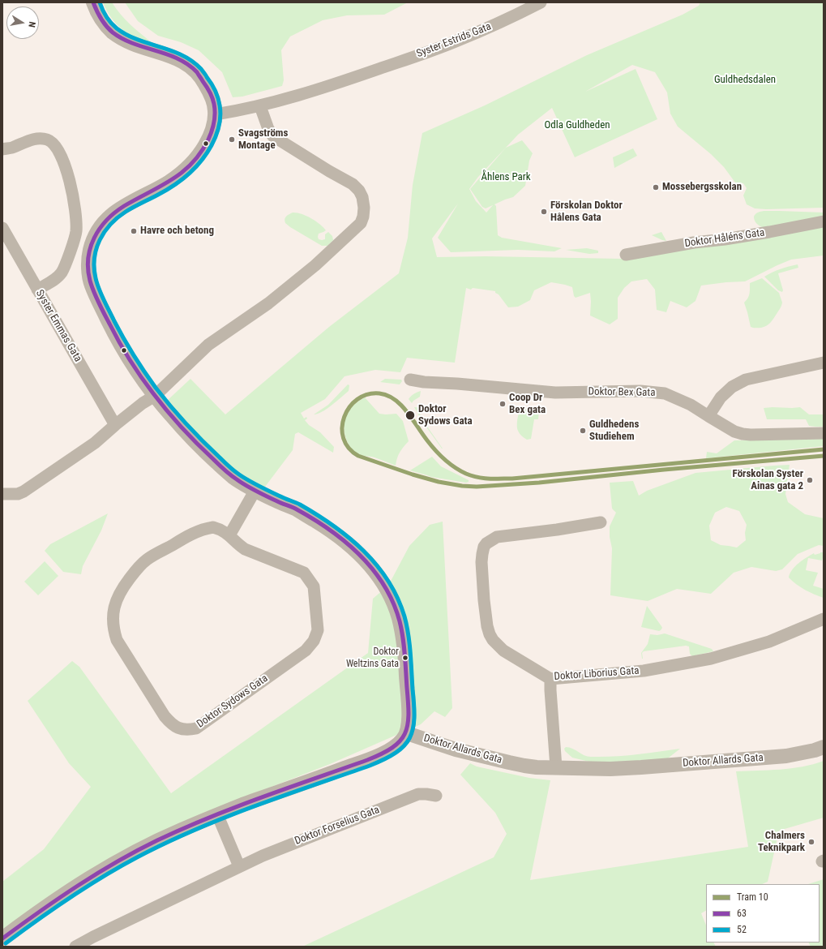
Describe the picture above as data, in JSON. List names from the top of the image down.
{
  "streets": {
    "street": [
      "Syster Estrids Gata",
      "Doktor Håléns Gata",
      "Syster Emmas Gata",
      "Doktor Bex Gata",
      "Doktor Liborius Gata",
      "Doktor Sydows Gata",
      "Doktor Allards Gata",
      "Doktor Forselius Gata"
    ]
  },
  "parks": ["Guldhedsdalen", "Odla Guldheden", "Åhlens Park"],
  "places": [
    "Svagströms Montage",
    "Mossebergsskolan",
    "Förskolan Doktor Hålens Gata",
    "Havre och betong",
    "Coop Dr Bex gata",
    "Doktor Sydows Gata",
    "Guldhedens Studiehem",
    "Förskolan Syster Ainas gata 2",
    "Doktor Weltzins Gata",
    "Chalmers Teknikpark"
  ],
  "lines": ["transit line 63", "transit line 52", "tram line 10"],
  "legend": ["Tram 10", "63", "52"],
  "north": "right"
}
